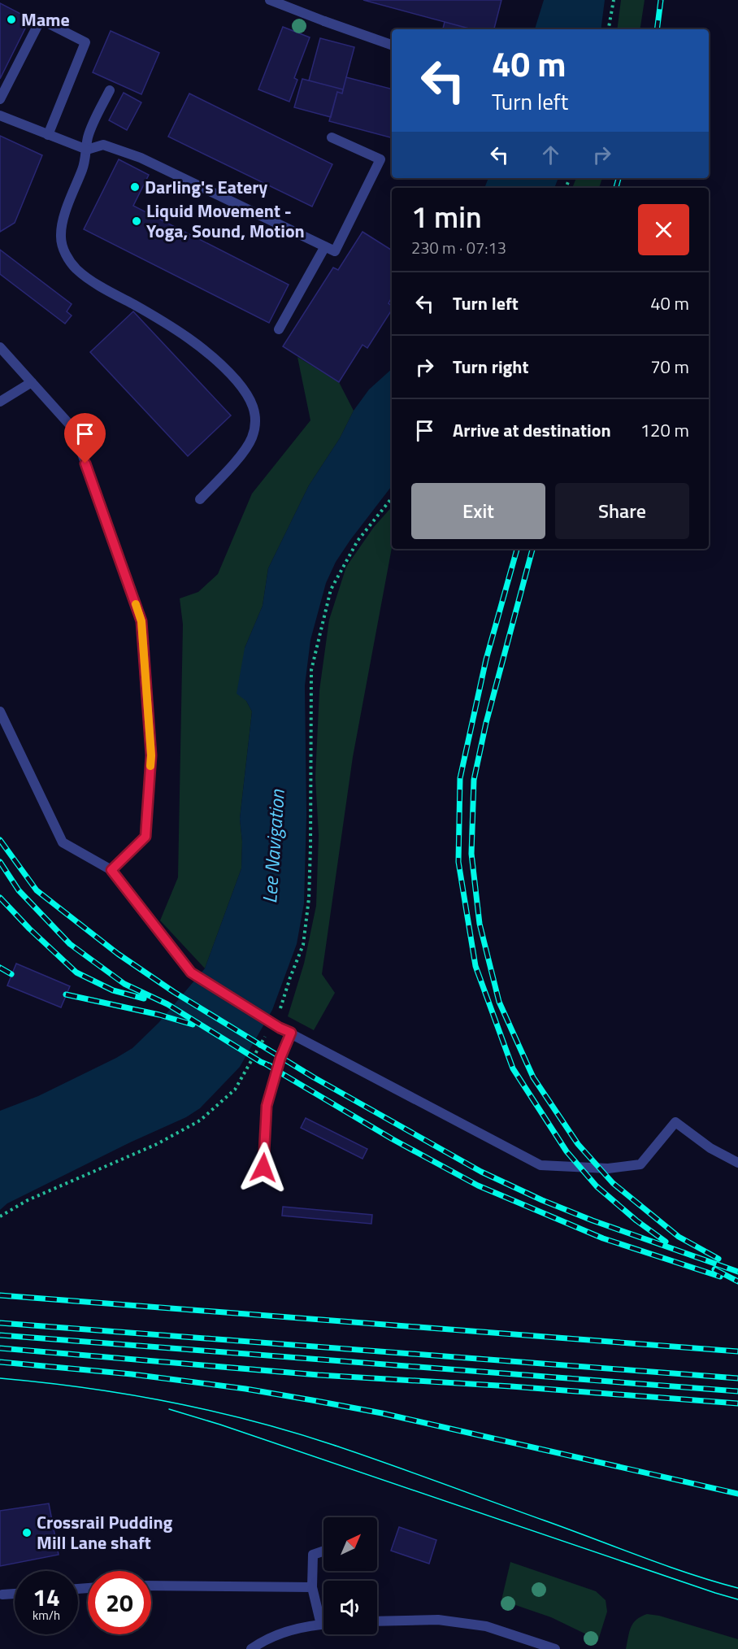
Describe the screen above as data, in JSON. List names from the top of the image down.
{
  "water": ["Lee Navigation"],
  "places": [
    "Mame",
    "Darling's Eatery",
    "Liquid Movement - Yoga, Sound, Motion",
    "Crossrail Pudding Mill Lane shaft"
  ],
  "north": "top right",
  "page": {
    "turn": ["40 m", "Turn left"],
    "heading": ["1 min", "230 m · 07:13"],
    "list": [
      {
        "name": "Turn left",
        "value": "40 m"
      },
      {
        "name": "Turn right",
        "value": "70 m"
      },
      {
        "name": "Arrive at destination",
        "value": "120 m"
      }
    ],
    "buttons": ["Exit", "Share"],
    "speed": "14 km/h",
    "limit": "20"
  }
}
